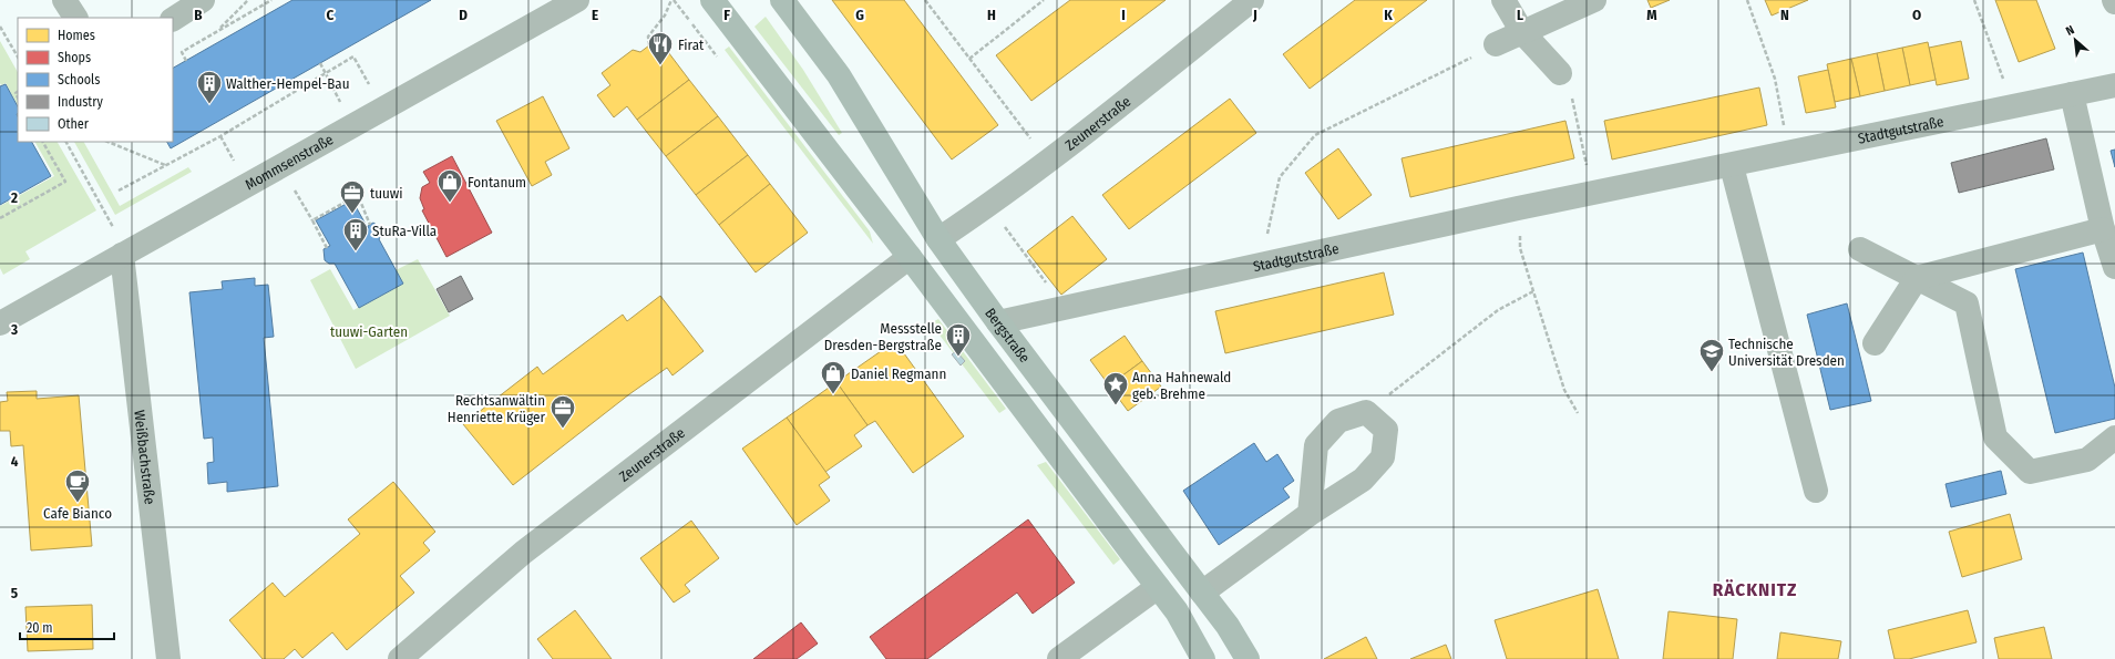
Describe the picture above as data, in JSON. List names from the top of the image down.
{
  "streets": {
    "main road": ["Bergstraße"],
    "street": [
      "Zeunerstraße",
      "Stadtgutstraße",
      "Mommsenstraße",
      "Weißbachstraße"
    ]
  },
  "crossings": [
    ["Zeunerstraße", "Bergstraße"],
    ["Stadtgutstraße", "Bergstraße"],
    ["Mommsenstraße", "Weißbachstraße"]
  ],
  "districts": ["RÄCKNITZ"],
  "parks": ["tuuwi-Garten"],
  "places": {
    "restaurant": ["Firat"],
    "building": ["Walther-Hempel-Bau", "StuRa-Villa", "Messstelle Dresden-Bergstraße"],
    "shop": ["Fontanum", "Daniel Regmann"],
    "office": ["tuuwi", "Rechtsanwältin Henriette Krüger"],
    "school or university": ["Technische Universität Dresden"],
    "place": ["Anna Hahnewald geb. Brehme"],
    "cafe": ["Cafe Bianco"]
  },
  "legend": [
    "Homes",
    "Shops",
    "Schools",
    "Industry",
    "Other"
  ],
  "scale_bar": "20 m",
  "north": "top left",
  "grid": {
    "columns": [
      "B",
      "C",
      "D",
      "E",
      "F",
      "G",
      "H",
      "I",
      "J",
      "K",
      "L",
      "M",
      "N",
      "O"
    ],
    "rows": [
      "2",
      "3",
      "4",
      "5"
    ]
  }
}
